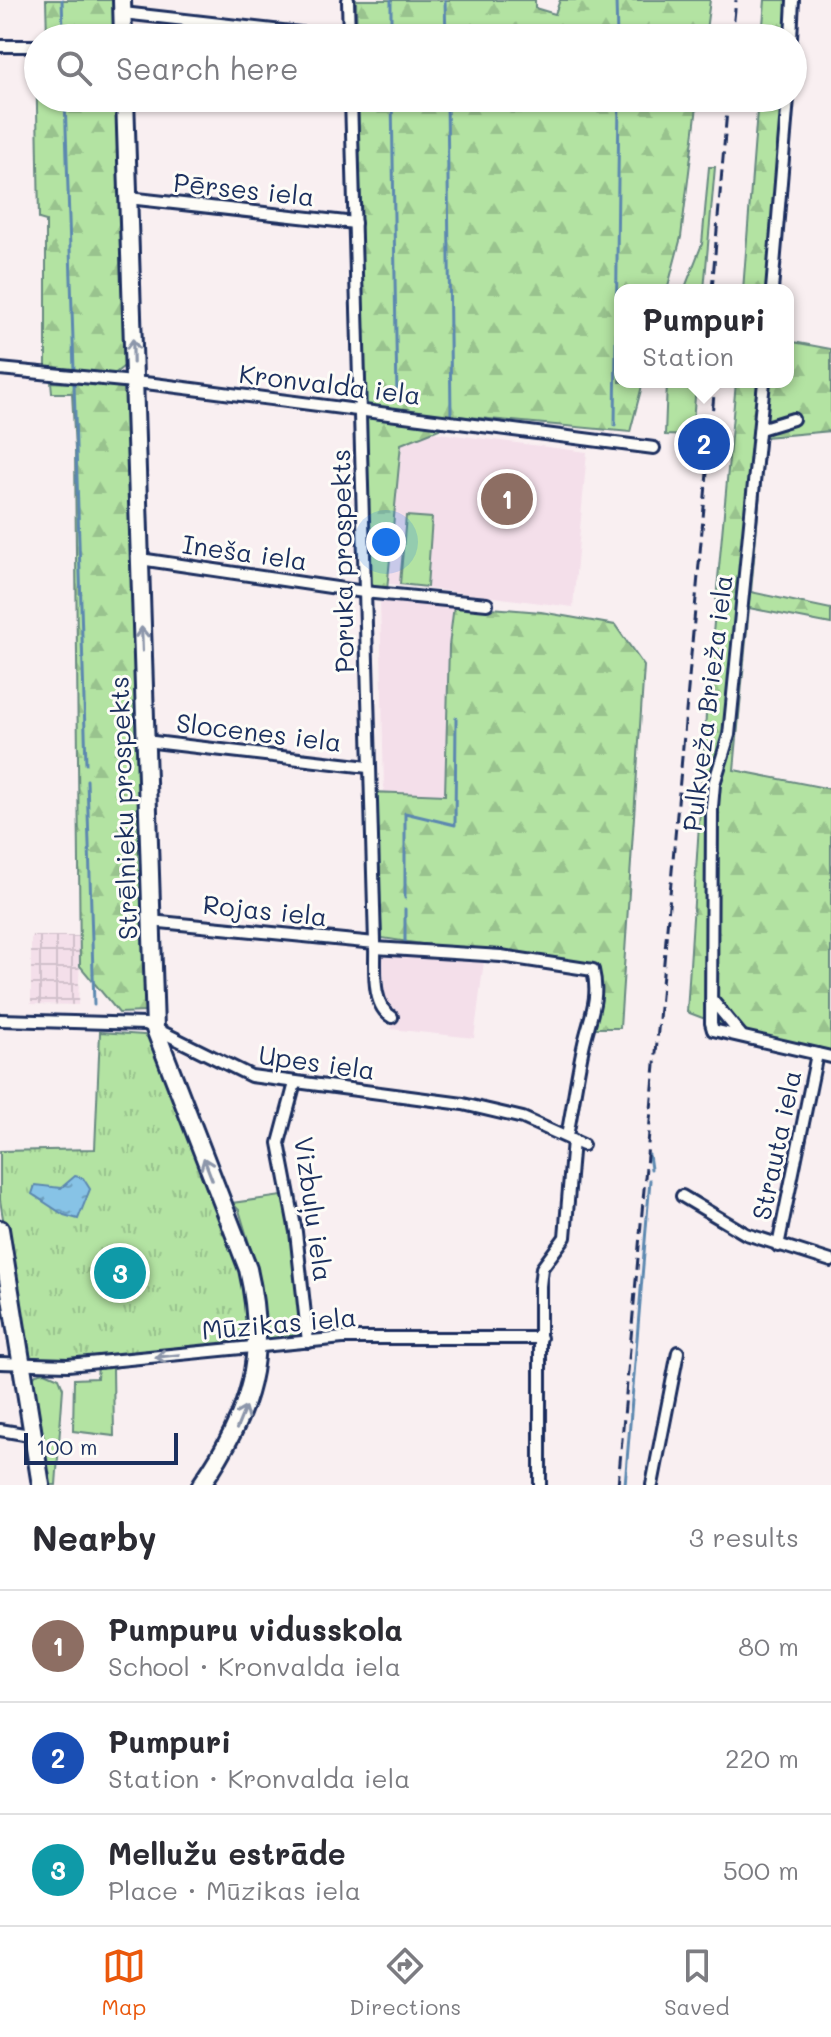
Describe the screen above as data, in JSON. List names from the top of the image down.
{
  "streets": {
    "main road": ["Strēlnieku prospekts"],
    "street": [
      "Pērses iela",
      "Kronvalda iela",
      "Ineša iela",
      "Poruka prospekts",
      "Pulkveža Brieža iela",
      "Slocenes iela",
      "Rojas iela",
      "Upes iela",
      "Strauta iela",
      "Vizbuļu iela",
      "Mūzikas iela"
    ]
  },
  "crossings": [
    ["Pērses iela", "Poruka prospekts"],
    ["Pērses iela", "Strēlnieku prospekts"],
    ["Kronvalda iela", "Poruka prospekts"],
    ["Kronvalda iela", "Strēlnieku prospekts"],
    ["Ineša iela", "Poruka prospekts"],
    ["Ineša iela", "Strēlnieku prospekts"],
    ["Poruka prospekts", "Slocenes iela"],
    ["Poruka prospekts", "Rojas iela"],
    ["Slocenes iela", "Strēlnieku prospekts"],
    ["Strēlnieku prospekts", "Rojas iela"],
    ["Strēlnieku prospekts", "Upes iela"],
    ["Strēlnieku prospekts", "Mūzikas iela"],
    ["Rojas iela", "Upes iela"],
    ["Upes iela", "Vizbuļu iela"],
    ["Vizbuļu iela", "Mūzikas iela"]
  ],
  "one_way": ["Strēlnieku prospekts", "Mūzikas iela"],
  "scale_bar": "100 m",
  "page": {
    "search": "Search here",
    "popup": ["Pumpuri", "Station"],
    "pins": ["2", "1", "3"],
    "scale": "100 m",
    "heading": ["Nearby", "3 results"],
    "list": [
      {
        "mark": "1",
        "name": "Pumpuru vidusskola",
        "note": "School · Kronvalda iela",
        "value": "80 m"
      },
      {
        "mark": "2",
        "name": "Pumpuri",
        "note": "Station · Kronvalda iela",
        "value": "220 m"
      },
      {
        "mark": "3",
        "name": "Mellužu estrāde",
        "note": "Place · Mūzikas iela",
        "value": "500 m"
      }
    ],
    "nav": ["Map", "Directions", "Saved"]
  }
}
